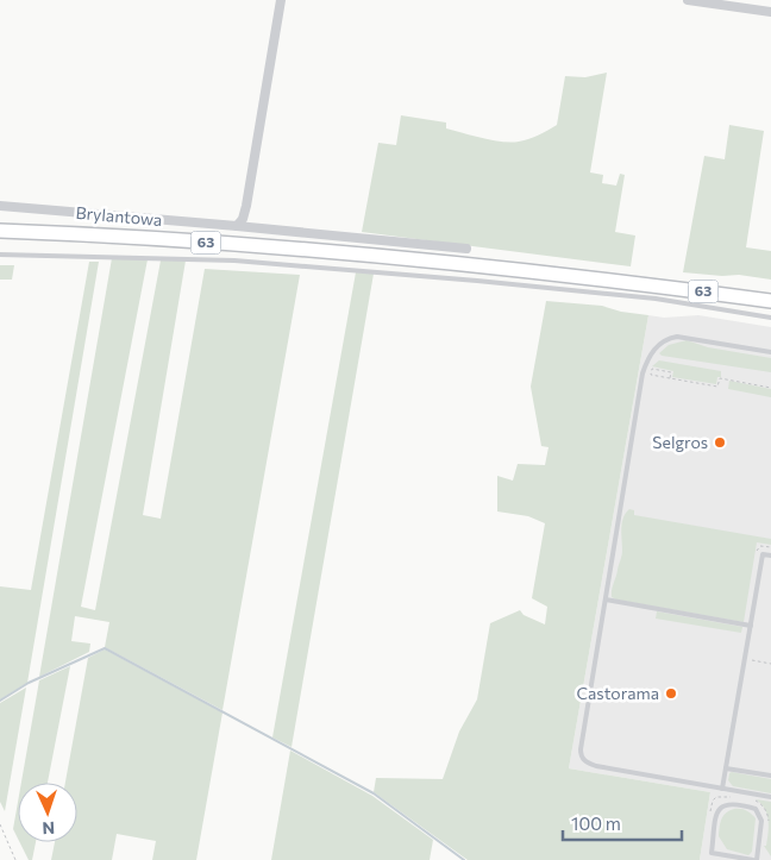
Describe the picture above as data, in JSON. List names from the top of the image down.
{
  "streets": {
    "main road": ["63"],
    "street": ["Brylantowa"]
  },
  "places": ["Selgros", "Castorama"],
  "scale_bar": "100 m",
  "north": "bottom"
}
